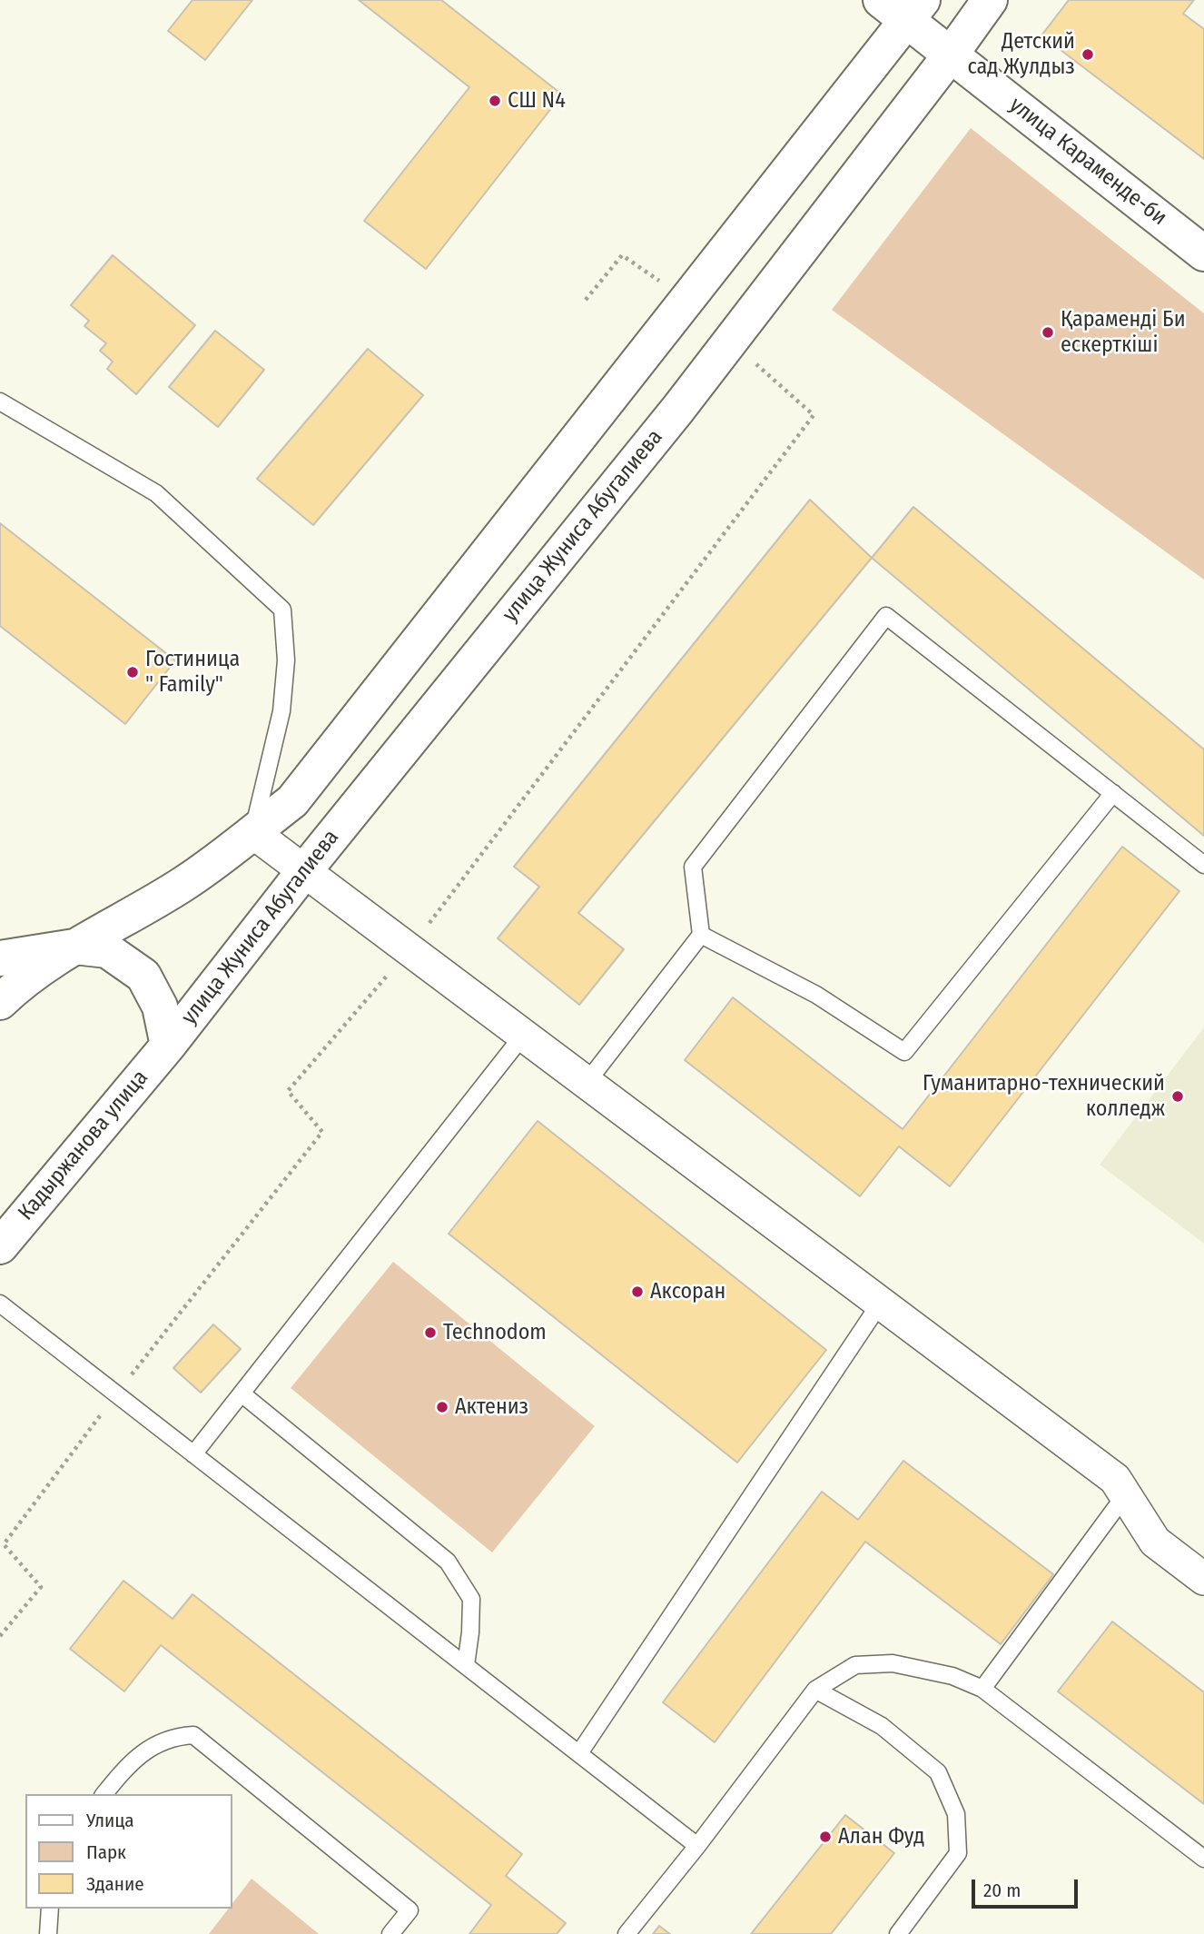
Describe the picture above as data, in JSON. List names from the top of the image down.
{
  "streets": {
    "main road": ["улица Караменде-би", "улица Жуниса Абугалиева", "Кадыржанова улица"]
  },
  "crossings": [
    ["улица Караменде-би", "улица Жуниса Абугалиева"],
    ["улица Жуниса Абугалиева", "Кадыржанова улица"]
  ],
  "places": [
    "Детский сад Жулдыз",
    "СШ N4",
    "Қараменді Би ескерткіші",
    "Гостиница \" Family\"",
    "Гуманитарно-технический колледж",
    "Аксоран",
    "Technodom",
    "Актениз",
    "Алан Фуд"
  ],
  "legend": ["Улица", "Парк", "Здание"],
  "scale_bar": "20 m"
}
